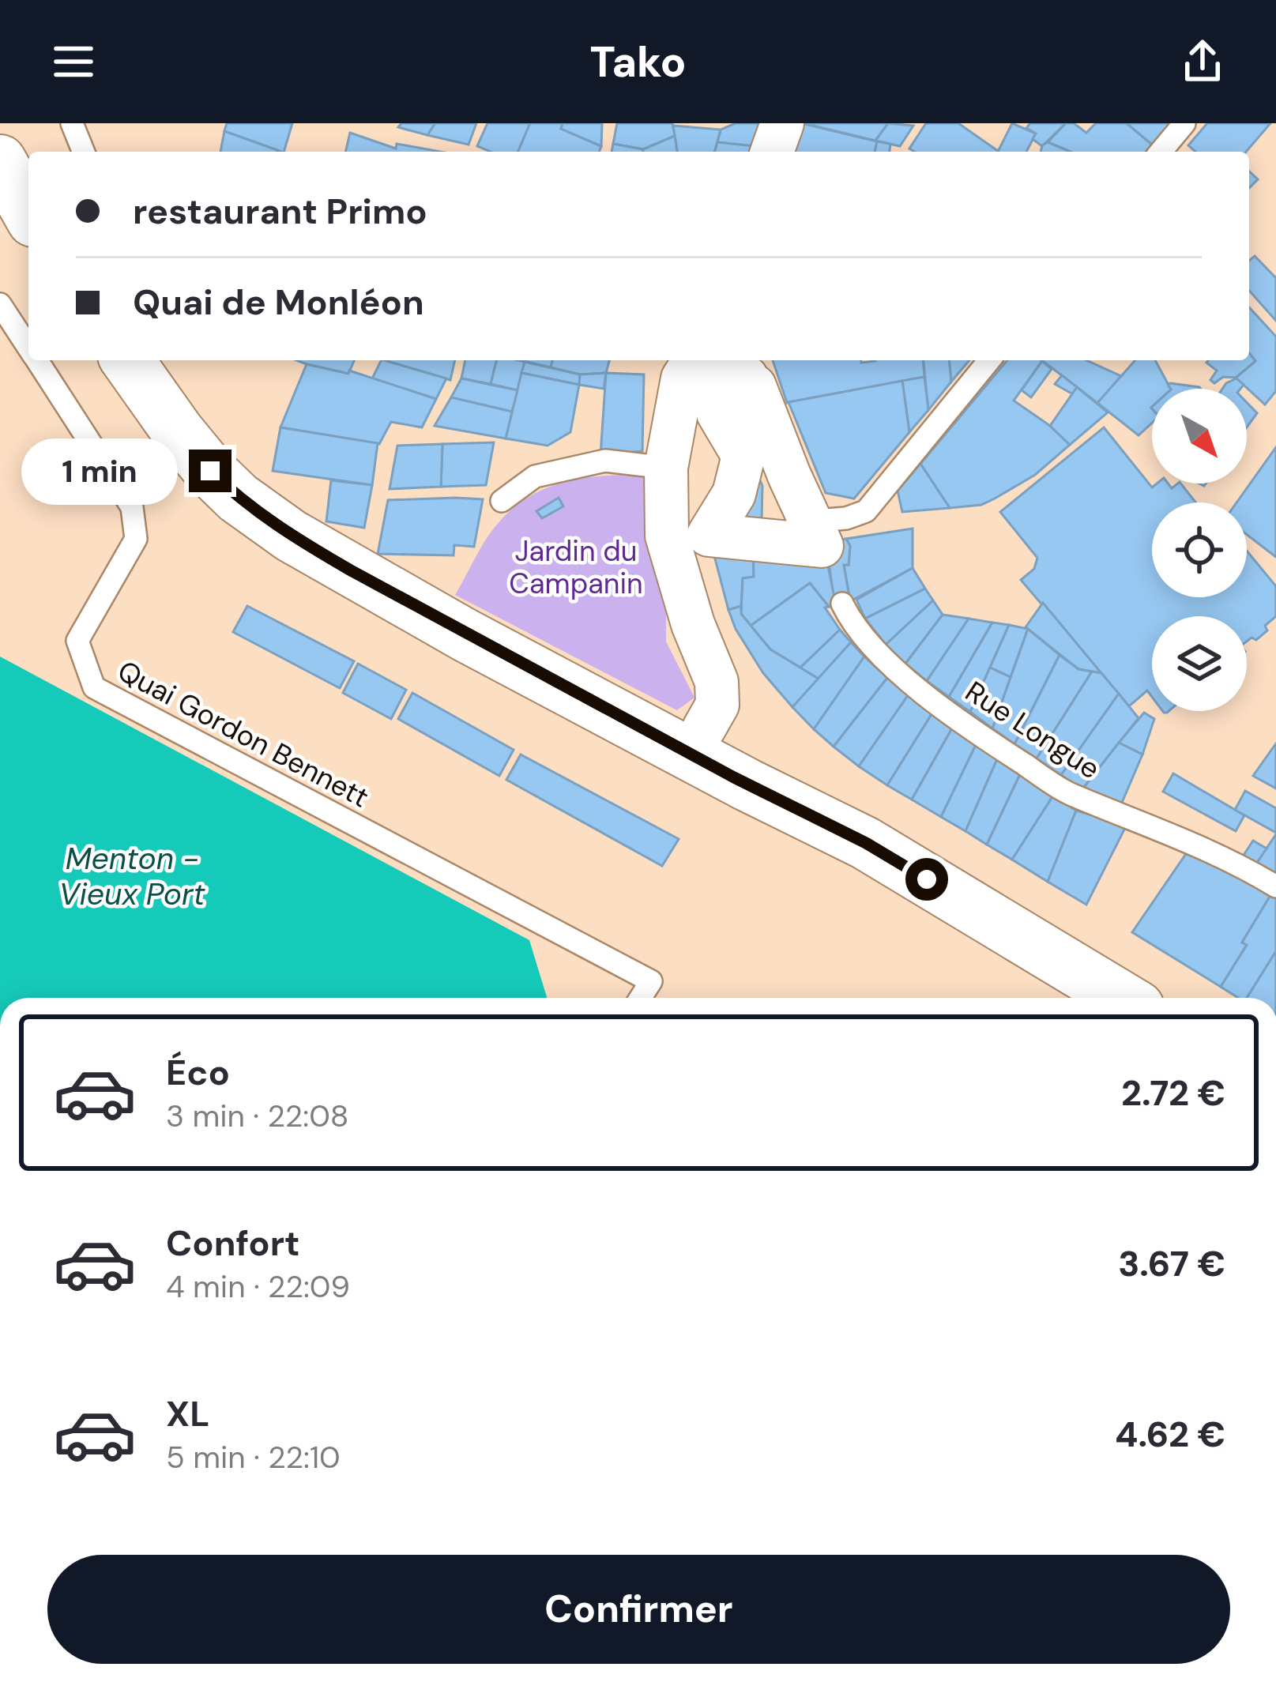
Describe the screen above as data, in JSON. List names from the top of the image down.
{
  "streets": {
    "lane": ["Rue Longue", "Quai Gordon Bennett"]
  },
  "water": ["Menton - Vieux Port"],
  "parks": ["Jardin du Campanin"],
  "north": "bottom right",
  "page": {
    "header": "Tako",
    "banner": ["restaurant Primo", "Quai de Monléon"],
    "bubble": "1 min",
    "list": [
      {
        "name": "Éco",
        "note": "3 min · 22:08",
        "value": "2.72 €"
      },
      {
        "name": "Confort",
        "note": "4 min · 22:09",
        "value": "3.67 €"
      },
      {
        "name": "XL",
        "note": "5 min · 22:10",
        "value": "4.62 €"
      }
    ],
    "buttons": "Confirmer"
  }
}
